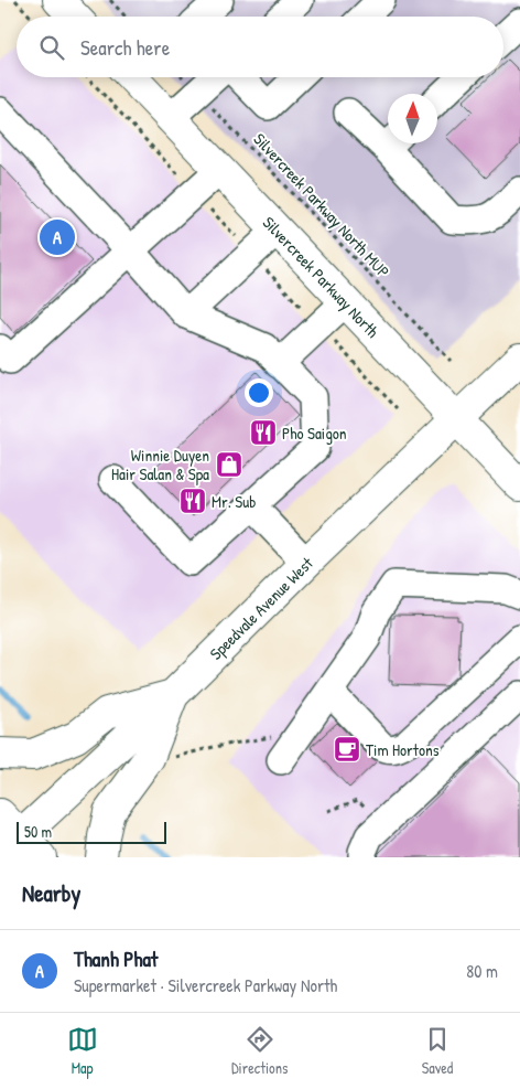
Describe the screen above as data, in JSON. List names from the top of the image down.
{
  "streets": {
    "main road": ["Silvercreek Parkway North", "Speedvale Avenue West"],
    "path": ["Silvercreek Parkway North MUP"]
  },
  "crossings": [
    ["Silvercreek Parkway North", "Speedvale Avenue West"]
  ],
  "places": {
    "restaurant": ["Pho Saigon", "Mr. Sub"],
    "shop": ["Winnie Duyen Hair Salan & Spa"],
    "cafe": ["Tim Hortons"]
  },
  "scale_bar": "50 m",
  "north": "top",
  "page": {
    "search": "Search here",
    "pins": "A",
    "scale": "50 m",
    "heading": "Nearby",
    "list": [
      {
        "mark": "A",
        "name": "Thanh Phat",
        "note": "Supermarket · Silvercreek Parkway North",
        "value": "80 m"
      }
    ],
    "nav": ["Map", "Directions", "Saved"]
  }
}
